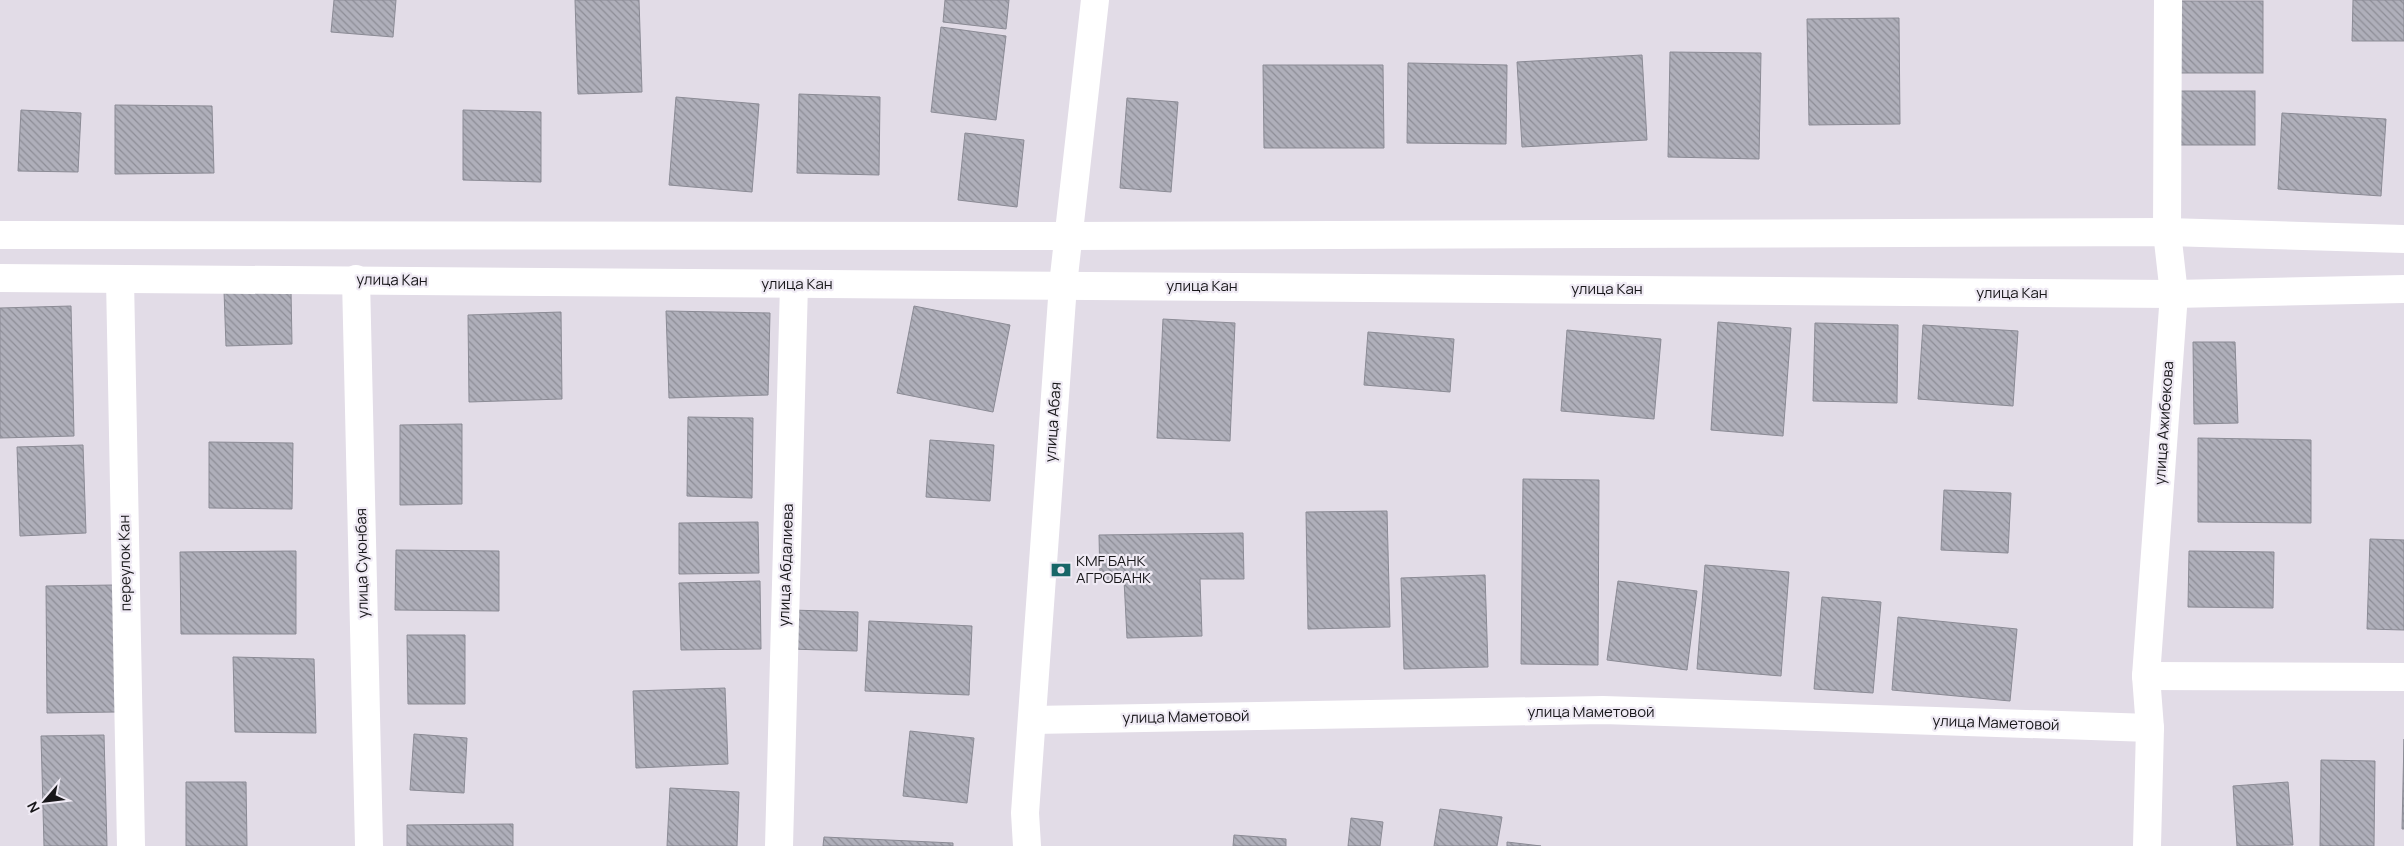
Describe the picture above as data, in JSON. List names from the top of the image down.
{
  "streets": {
    "street": [
      "улица Кан",
      "улица Абая",
      "улица Ажибекова",
      "переулок Кан",
      "улица Суюнбая",
      "улица Абдалиева",
      "улица Маметовой"
    ]
  },
  "crossings": [
    ["улица Кан", "улица Абая"],
    ["улица Кан", "улица Ажибекова"],
    ["улица Кан", "переулок Кан"],
    ["улица Кан", "улица Суюнбая"],
    ["улица Кан", "улица Абдалиева"],
    ["улица Абая", "улица Маметовой"],
    ["улица Ажибекова", "улица Маметовой"]
  ],
  "places": {
    "bank": ["KMF БАНК АГРОБАНК"]
  },
  "north": "bottom left"
}
